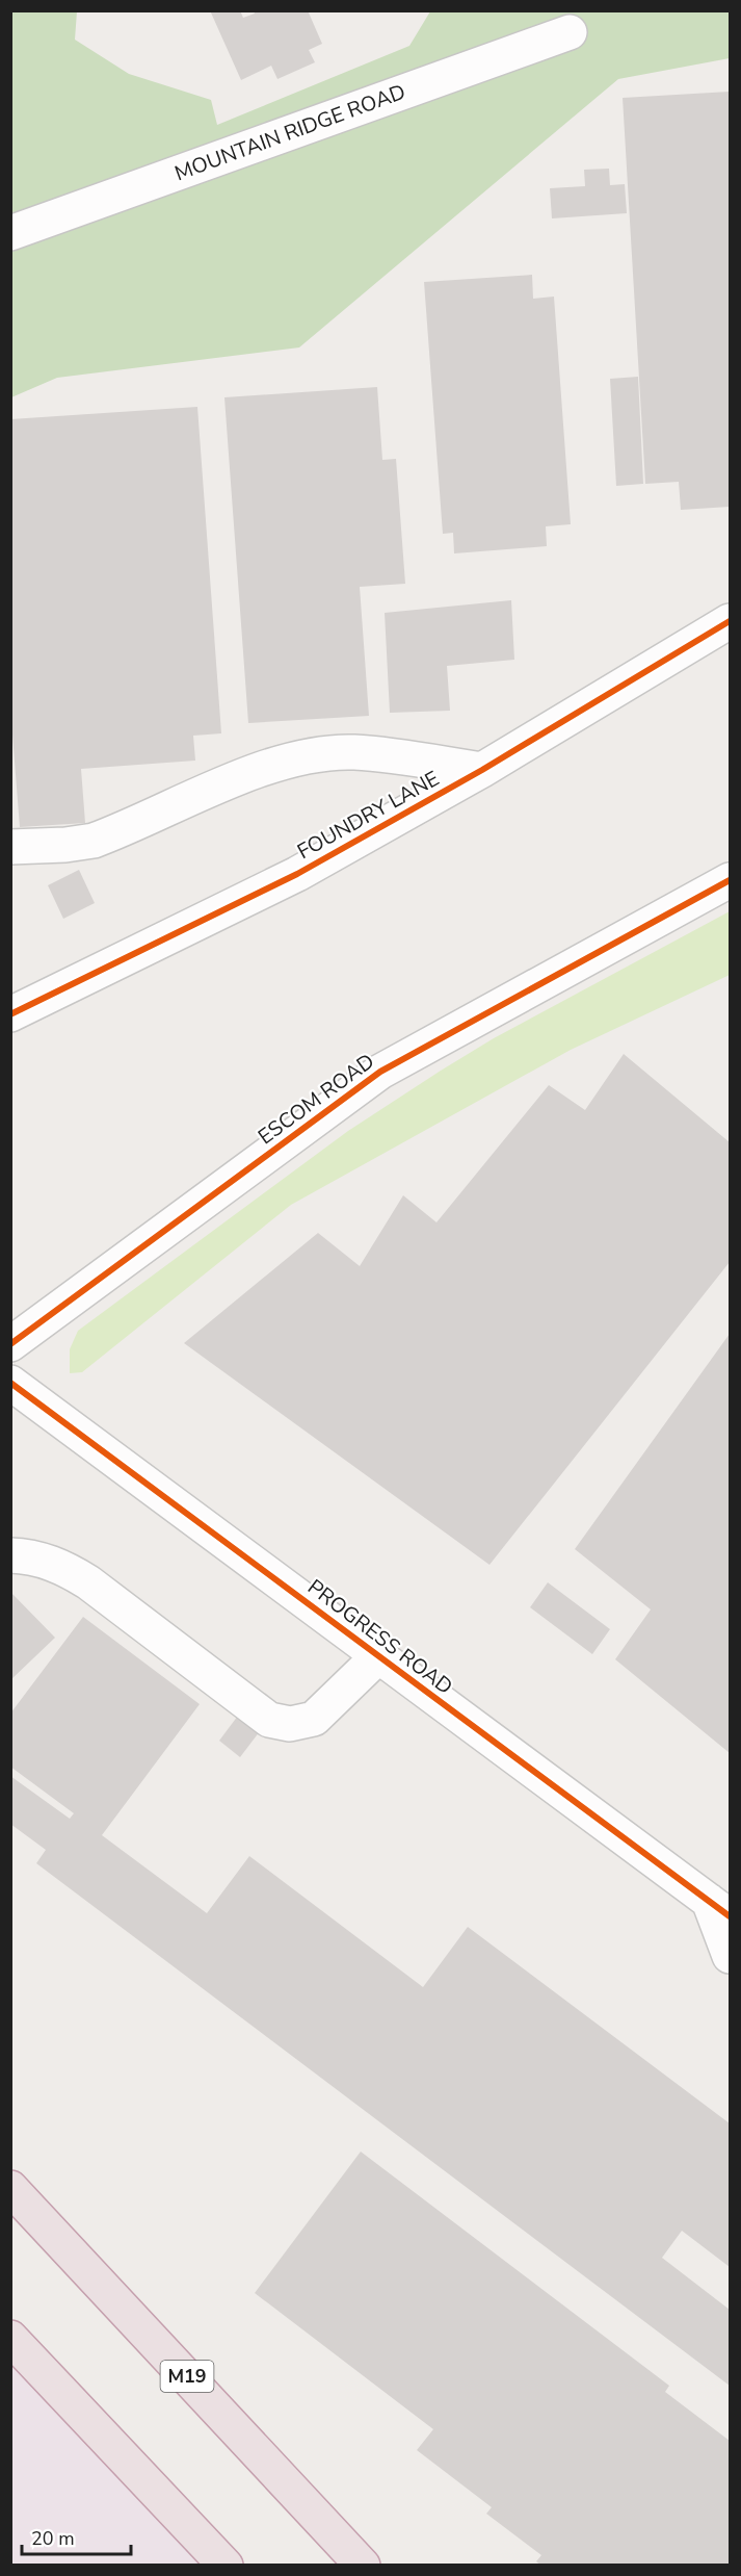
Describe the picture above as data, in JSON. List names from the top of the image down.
{
  "streets": {
    "highway": ["M19"],
    "street": [
      "MOUNTAIN RIDGE ROAD",
      "FOUNDRY LANE",
      "ESCOM ROAD",
      "PROGRESS ROAD"
    ]
  },
  "scale_bar": "20 m"
}
